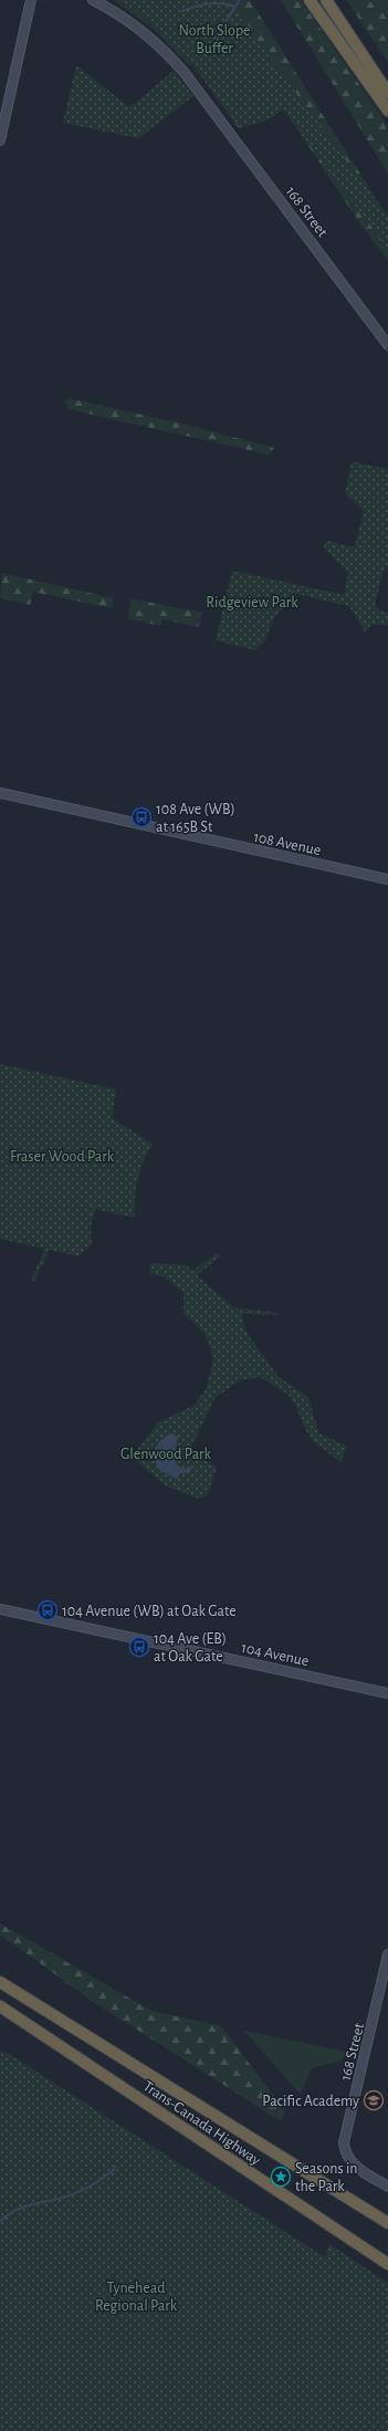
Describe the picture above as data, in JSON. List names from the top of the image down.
{
  "streets": {
    "highway": ["Trans-Canada Highway"],
    "street": ["168 Street", "108 Avenue", "104 Avenue"]
  },
  "parks": [
    "North Slope Buffer",
    "Ridgeview Park",
    "Fraser Wood Park",
    "Glenwood Park",
    "Tynehead Regional Park"
  ],
  "places": {
    "bus stop": ["108 Ave (WB) at 165B St", "104 Avenue (WB) at Oak Gate", "104 Ave (EB) at Oak Gate"],
    "school or university": ["Pacific Academy"],
    "place": ["Seasons in the Park"]
  }
}
